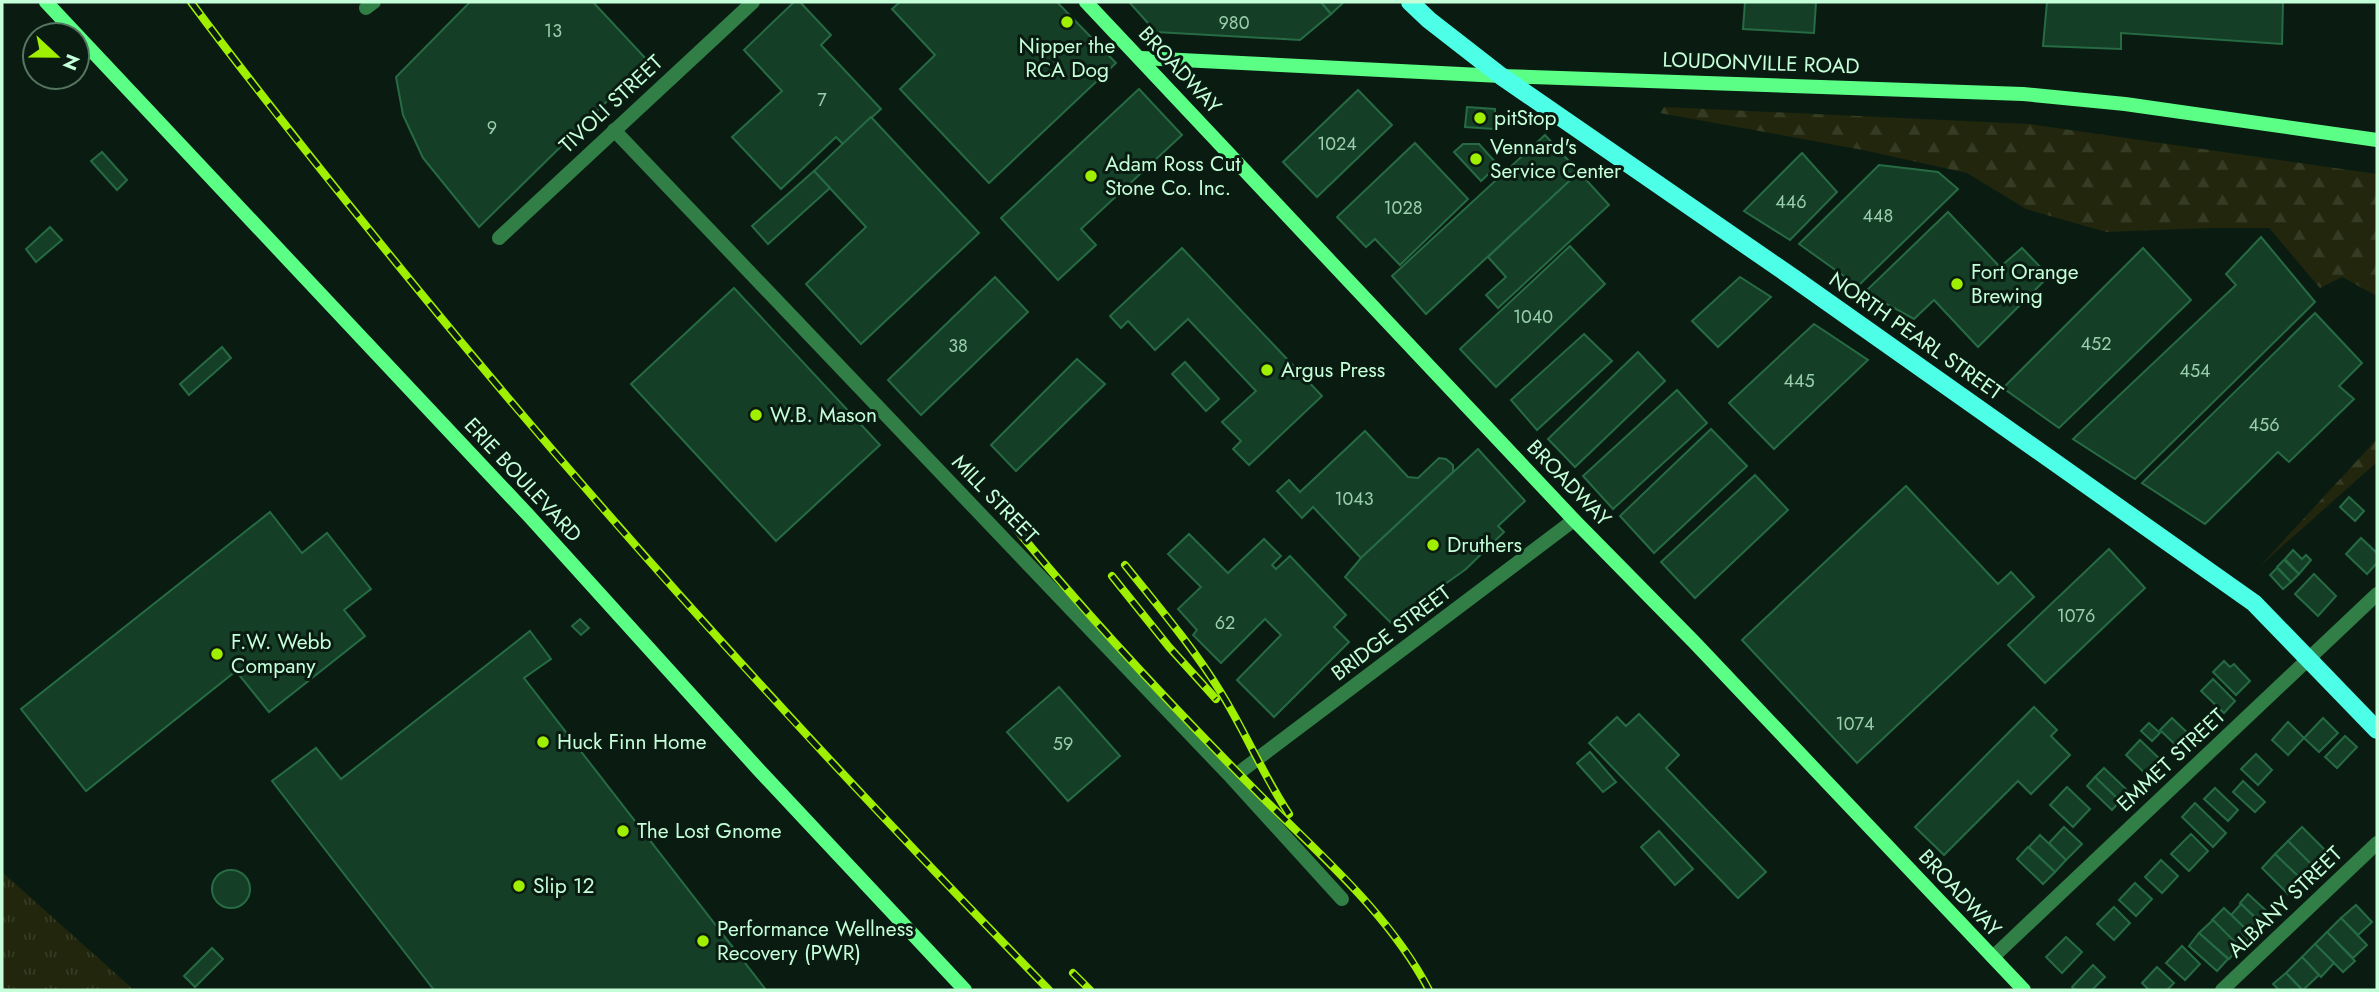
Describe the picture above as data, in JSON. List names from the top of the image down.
{
  "streets": {
    "main road": ["NORTH PEARL STREET"],
    "street": [
      "LOUDONVILLE ROAD",
      "BROADWAY",
      "TIVOLI STREET",
      "ERIE BOULEVARD",
      "MILL STREET",
      "BRIDGE STREET",
      "EMMET STREET",
      "ALBANY STREET"
    ]
  },
  "crossings": [
    ["LOUDONVILLE ROAD", "BROADWAY"],
    ["LOUDONVILLE ROAD", "NORTH PEARL STREET"],
    ["BROADWAY", "BRIDGE STREET"],
    ["BROADWAY", "EMMET STREET"],
    ["TIVOLI STREET", "MILL STREET"],
    ["NORTH PEARL STREET", "EMMET STREET"],
    ["MILL STREET", "BRIDGE STREET"]
  ],
  "places": [
    "Nipper the RCA Dog",
    "pitStop",
    "Vennard's Service Center",
    "Adam Ross Cut Stone Co. Inc.",
    "Fort Orange Brewing",
    "Argus Press",
    "W.B. Mason",
    "Druthers",
    "F.W. Webb Company",
    "Huck Finn Home",
    "The Lost Gnome",
    "Slip 12",
    "Performance Wellness Recovery (PWR)"
  ],
  "house_numbers": [
    "980",
    "13",
    "7",
    "9",
    "1024",
    "446",
    "1028",
    "448",
    "1040",
    "452",
    "38",
    "454",
    "445",
    "456",
    "1043",
    "1076",
    "62",
    "1074",
    "59"
  ],
  "north": "right"
}
